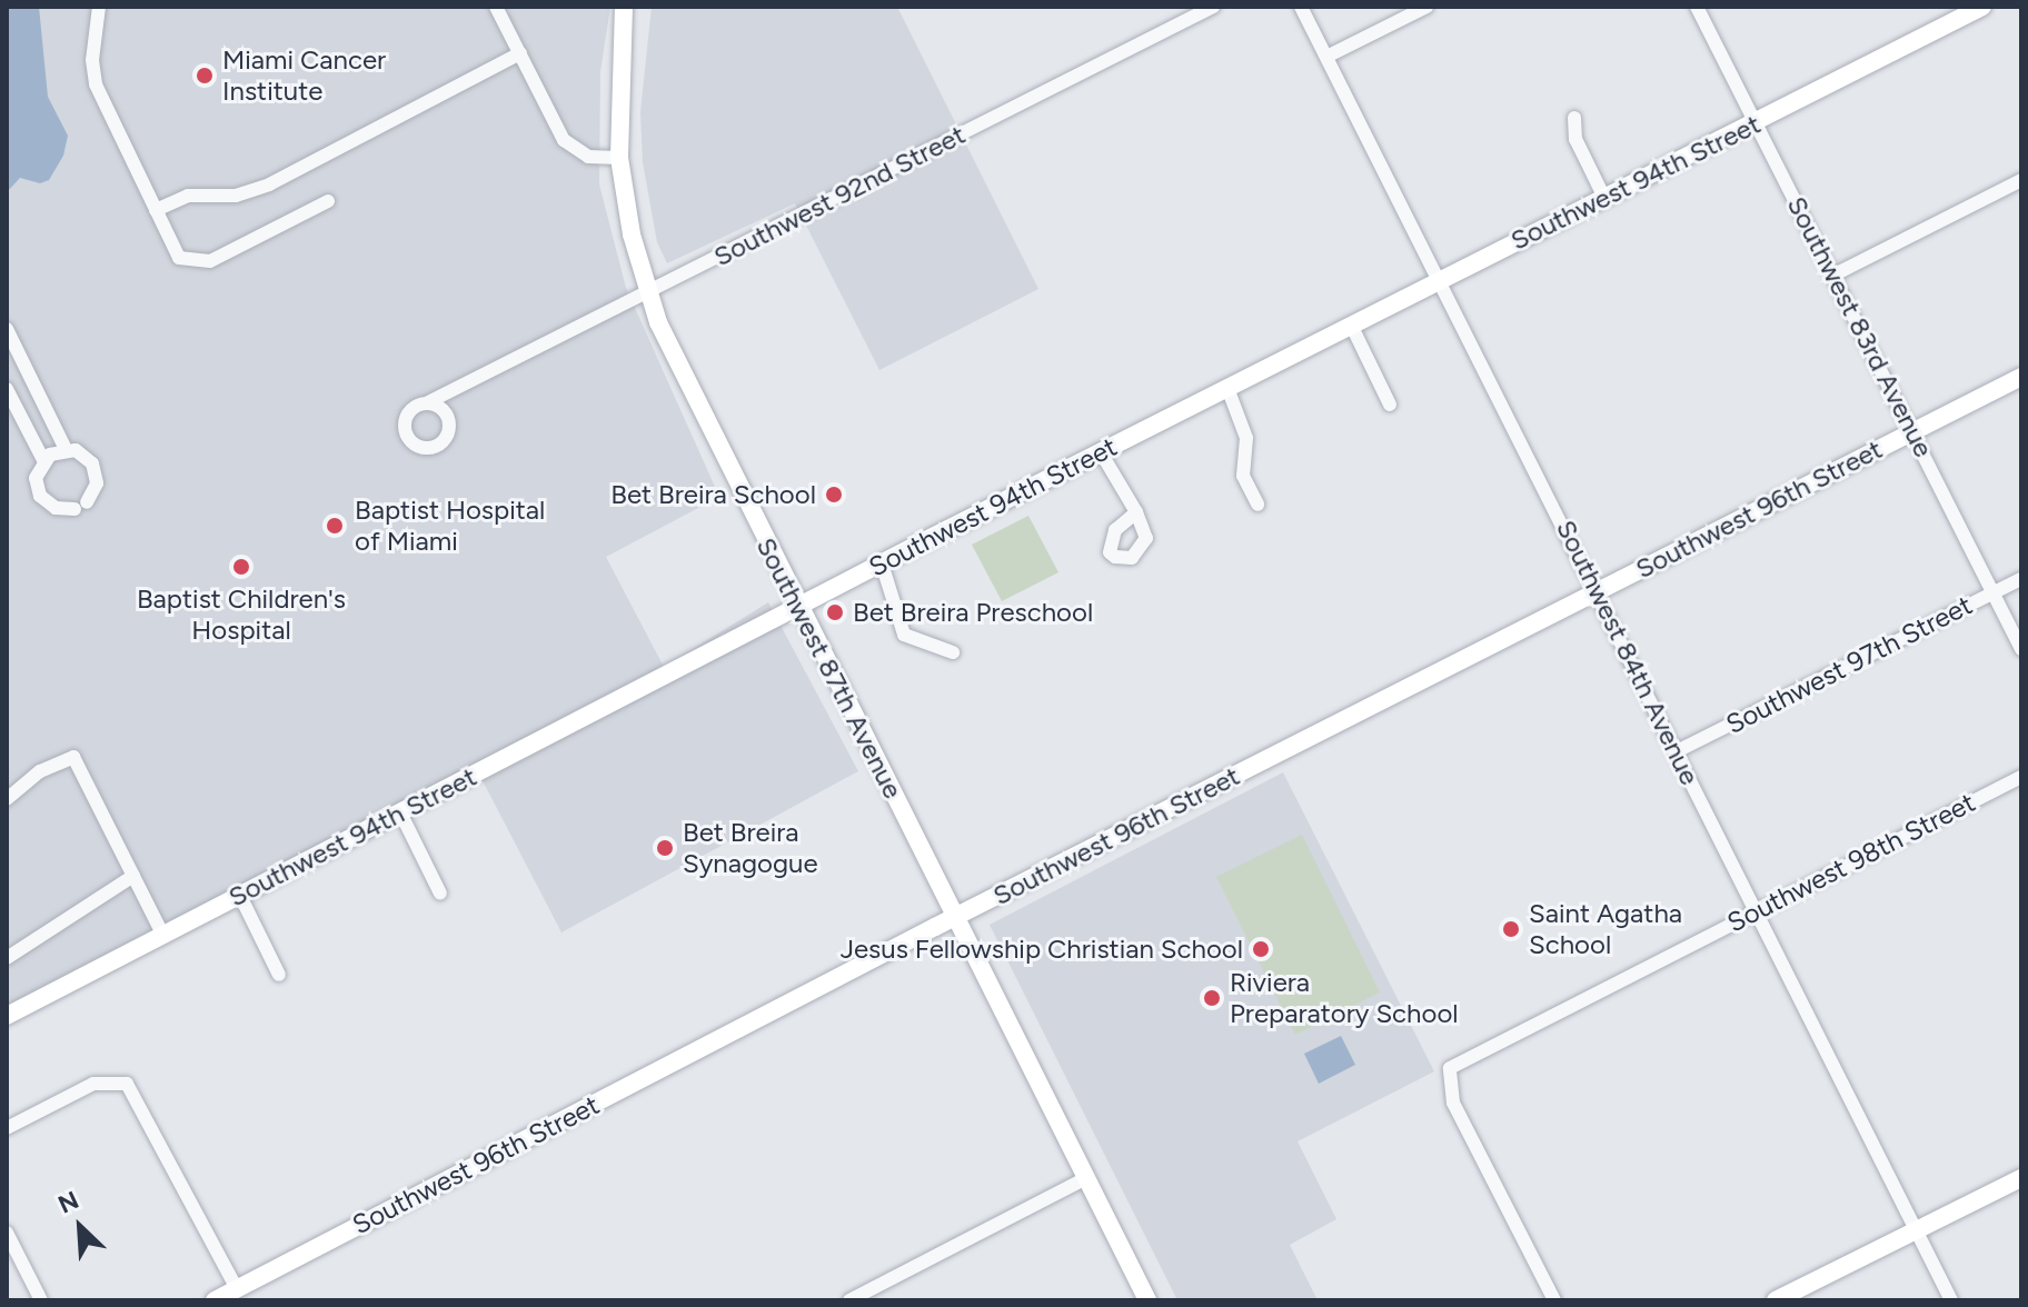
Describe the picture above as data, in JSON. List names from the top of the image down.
{
  "streets": {
    "street": [
      "Southwest 94th Street",
      "Southwest 92nd Street",
      "Southwest 83rd Avenue",
      "Southwest 96th Street",
      "Southwest 84th Avenue",
      "Southwest 97th Street",
      "Southwest 87th Avenue",
      "Southwest 98th Street"
    ]
  },
  "crossings": [
    ["Southwest 94th Street", "Southwest 83rd Avenue"],
    ["Southwest 94th Street", "Southwest 84th Avenue"],
    ["Southwest 94th Street", "Southwest 87th Avenue"],
    ["Southwest 92nd Street", "Southwest 87th Avenue"],
    ["Southwest 83rd Avenue", "Southwest 96th Street"],
    ["Southwest 83rd Avenue", "Southwest 97th Street"],
    ["Southwest 96th Street", "Southwest 84th Avenue"],
    ["Southwest 96th Street", "Southwest 87th Avenue"],
    ["Southwest 84th Avenue", "Southwest 97th Street"],
    ["Southwest 84th Avenue", "Southwest 98th Street"]
  ],
  "places": [
    "Miami Cancer Institute",
    "Bet Breira School",
    "Baptist Hospital of Miami",
    "Baptist Children's Hospital",
    "Bet Breira Preschool",
    "Bet Breira Synagogue",
    "Saint Agatha School",
    "Jesus Fellowship Christian School",
    "Riviera Preparatory School"
  ],
  "north": "top left"
}
